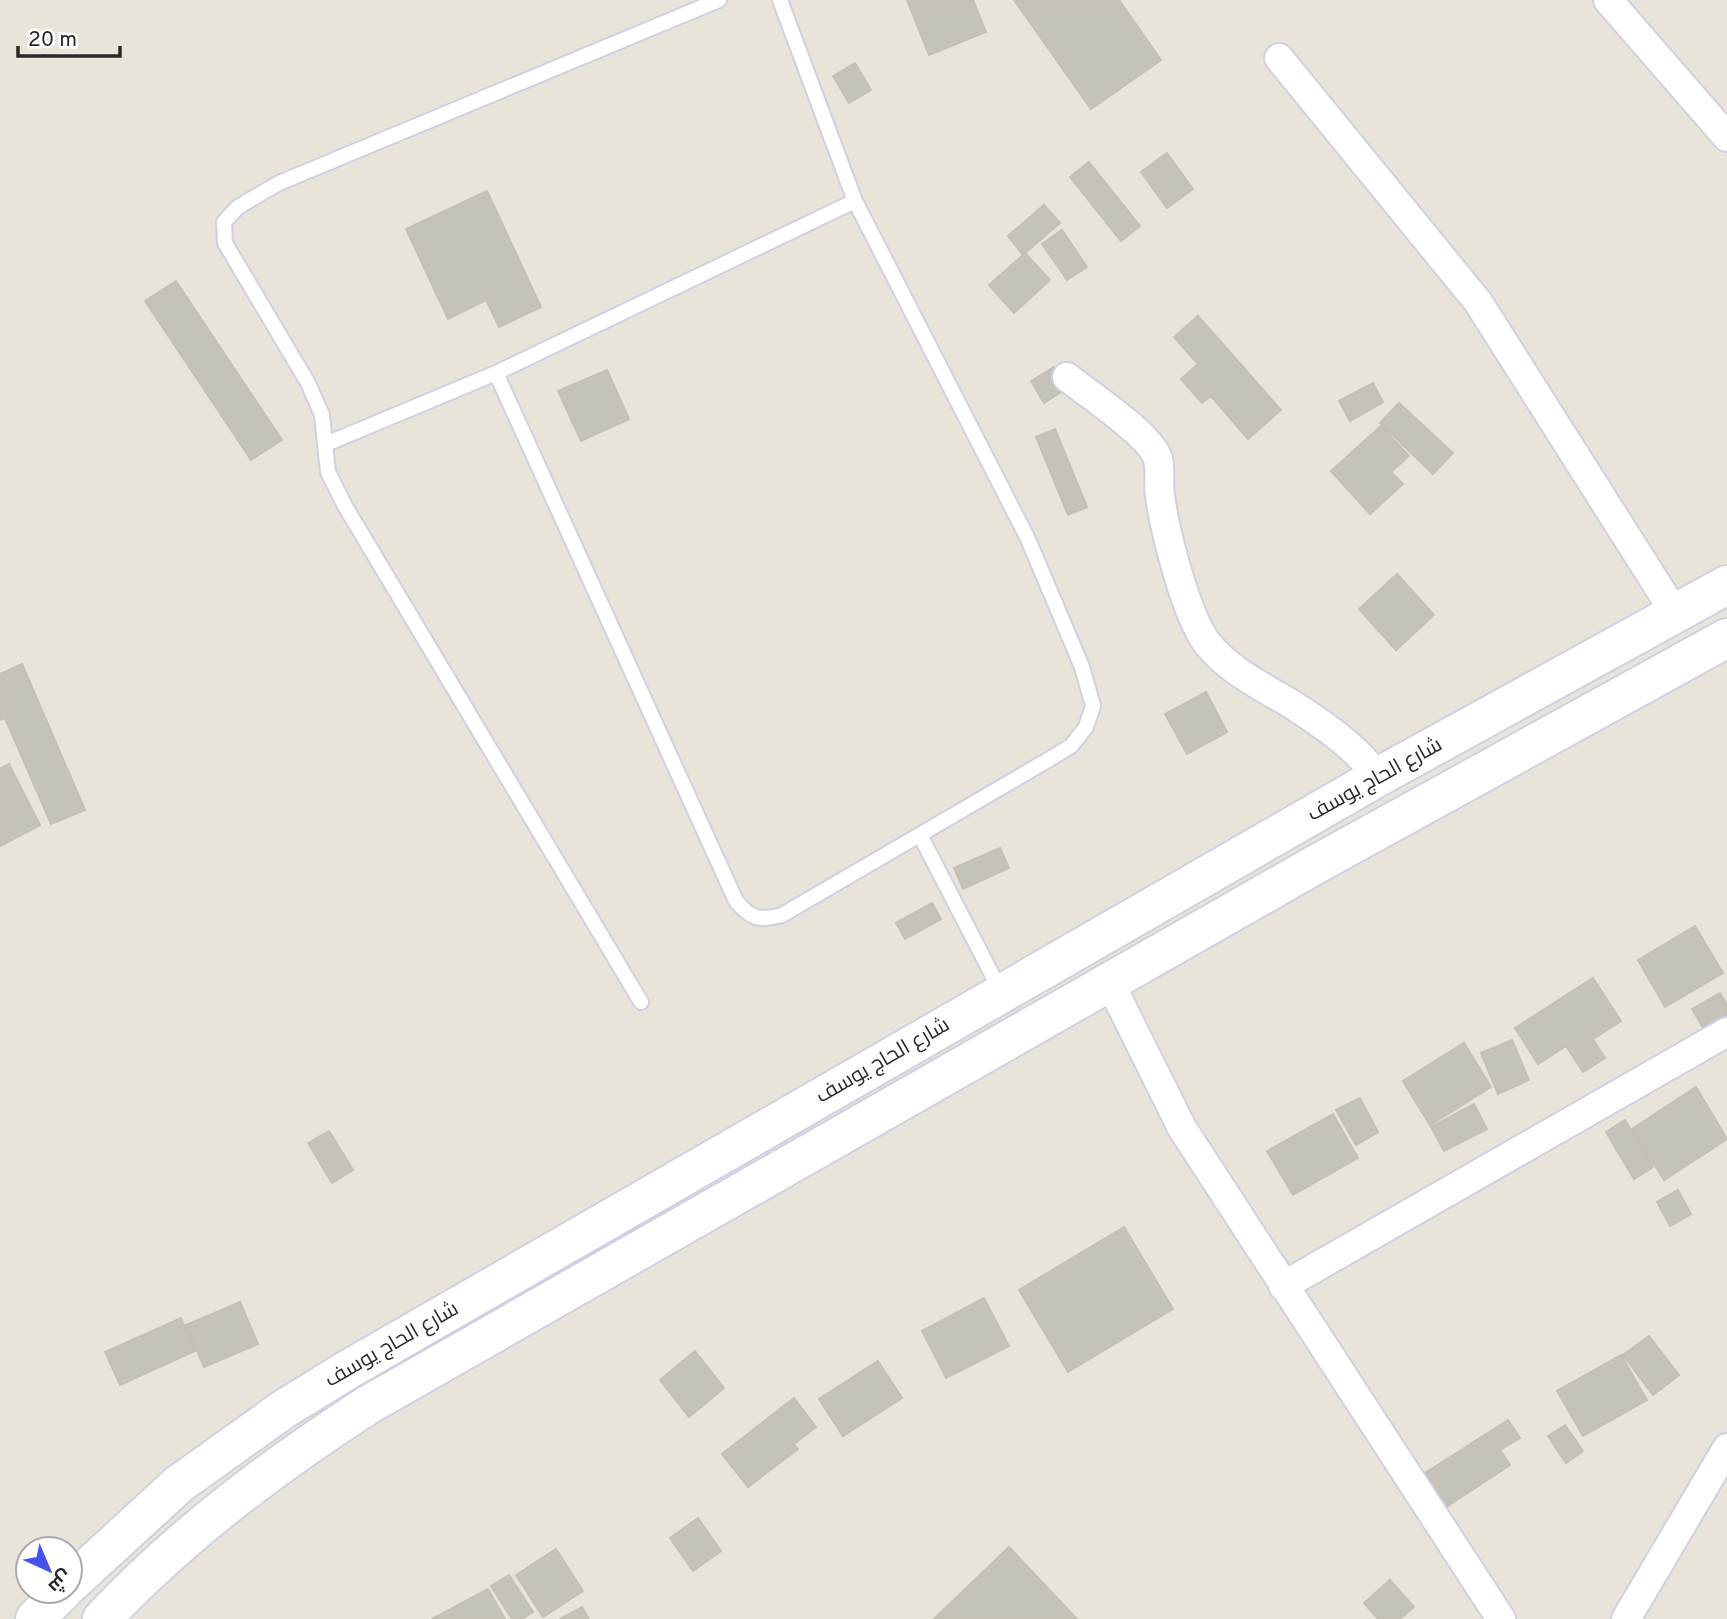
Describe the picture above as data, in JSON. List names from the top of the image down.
{
  "streets": {
    "main road": ["شارع الحاج يوسف"]
  },
  "scale_bar": "20 m",
  "north": "bottom right"
}
